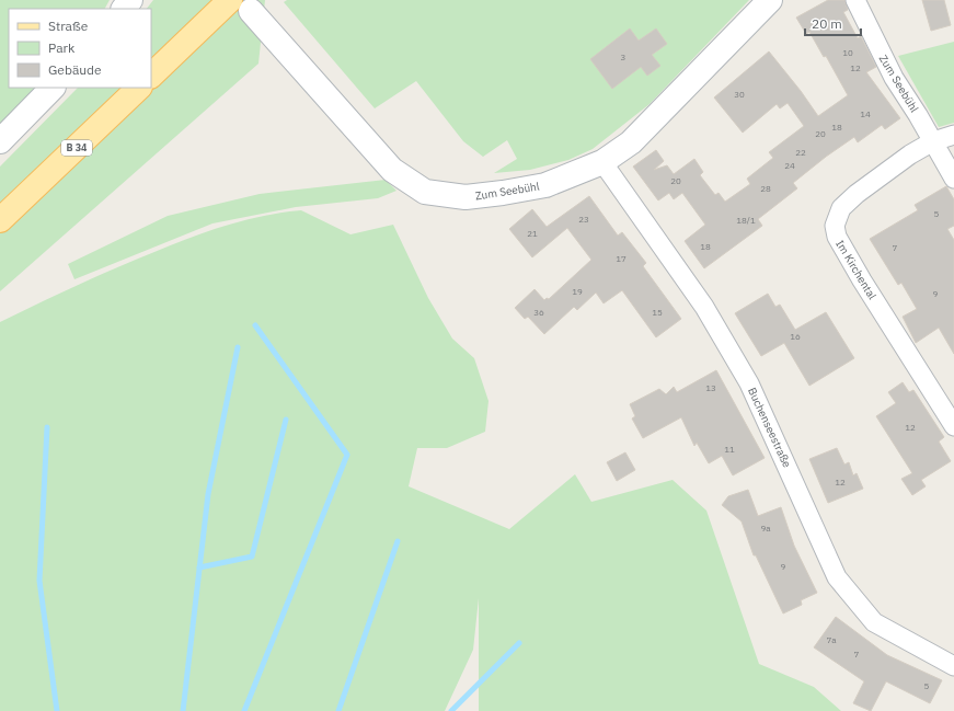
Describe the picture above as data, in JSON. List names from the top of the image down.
{
  "streets": {
    "main road": ["Zum Seebühl", "B 34"],
    "street": ["Im Kirchental", "Buchenseestraße"]
  },
  "crossings": [
    ["Zum Seebühl", "Im Kirchental"],
    ["Zum Seebühl", "Buchenseestraße"]
  ],
  "house_numbers": [
    "10",
    "3",
    "12",
    "30",
    "14",
    "18",
    "20",
    "22",
    "24",
    "20",
    "28",
    "5",
    "23",
    "18/1",
    "21",
    "18",
    "7",
    "17",
    "19",
    "9",
    "36",
    "15",
    "16",
    "13",
    "12",
    "11",
    "12",
    "9a",
    "9",
    "7a",
    "7",
    "5"
  ],
  "legend": ["Straße", "Park", "Gebäude"],
  "scale_bar": "20 m"
}
